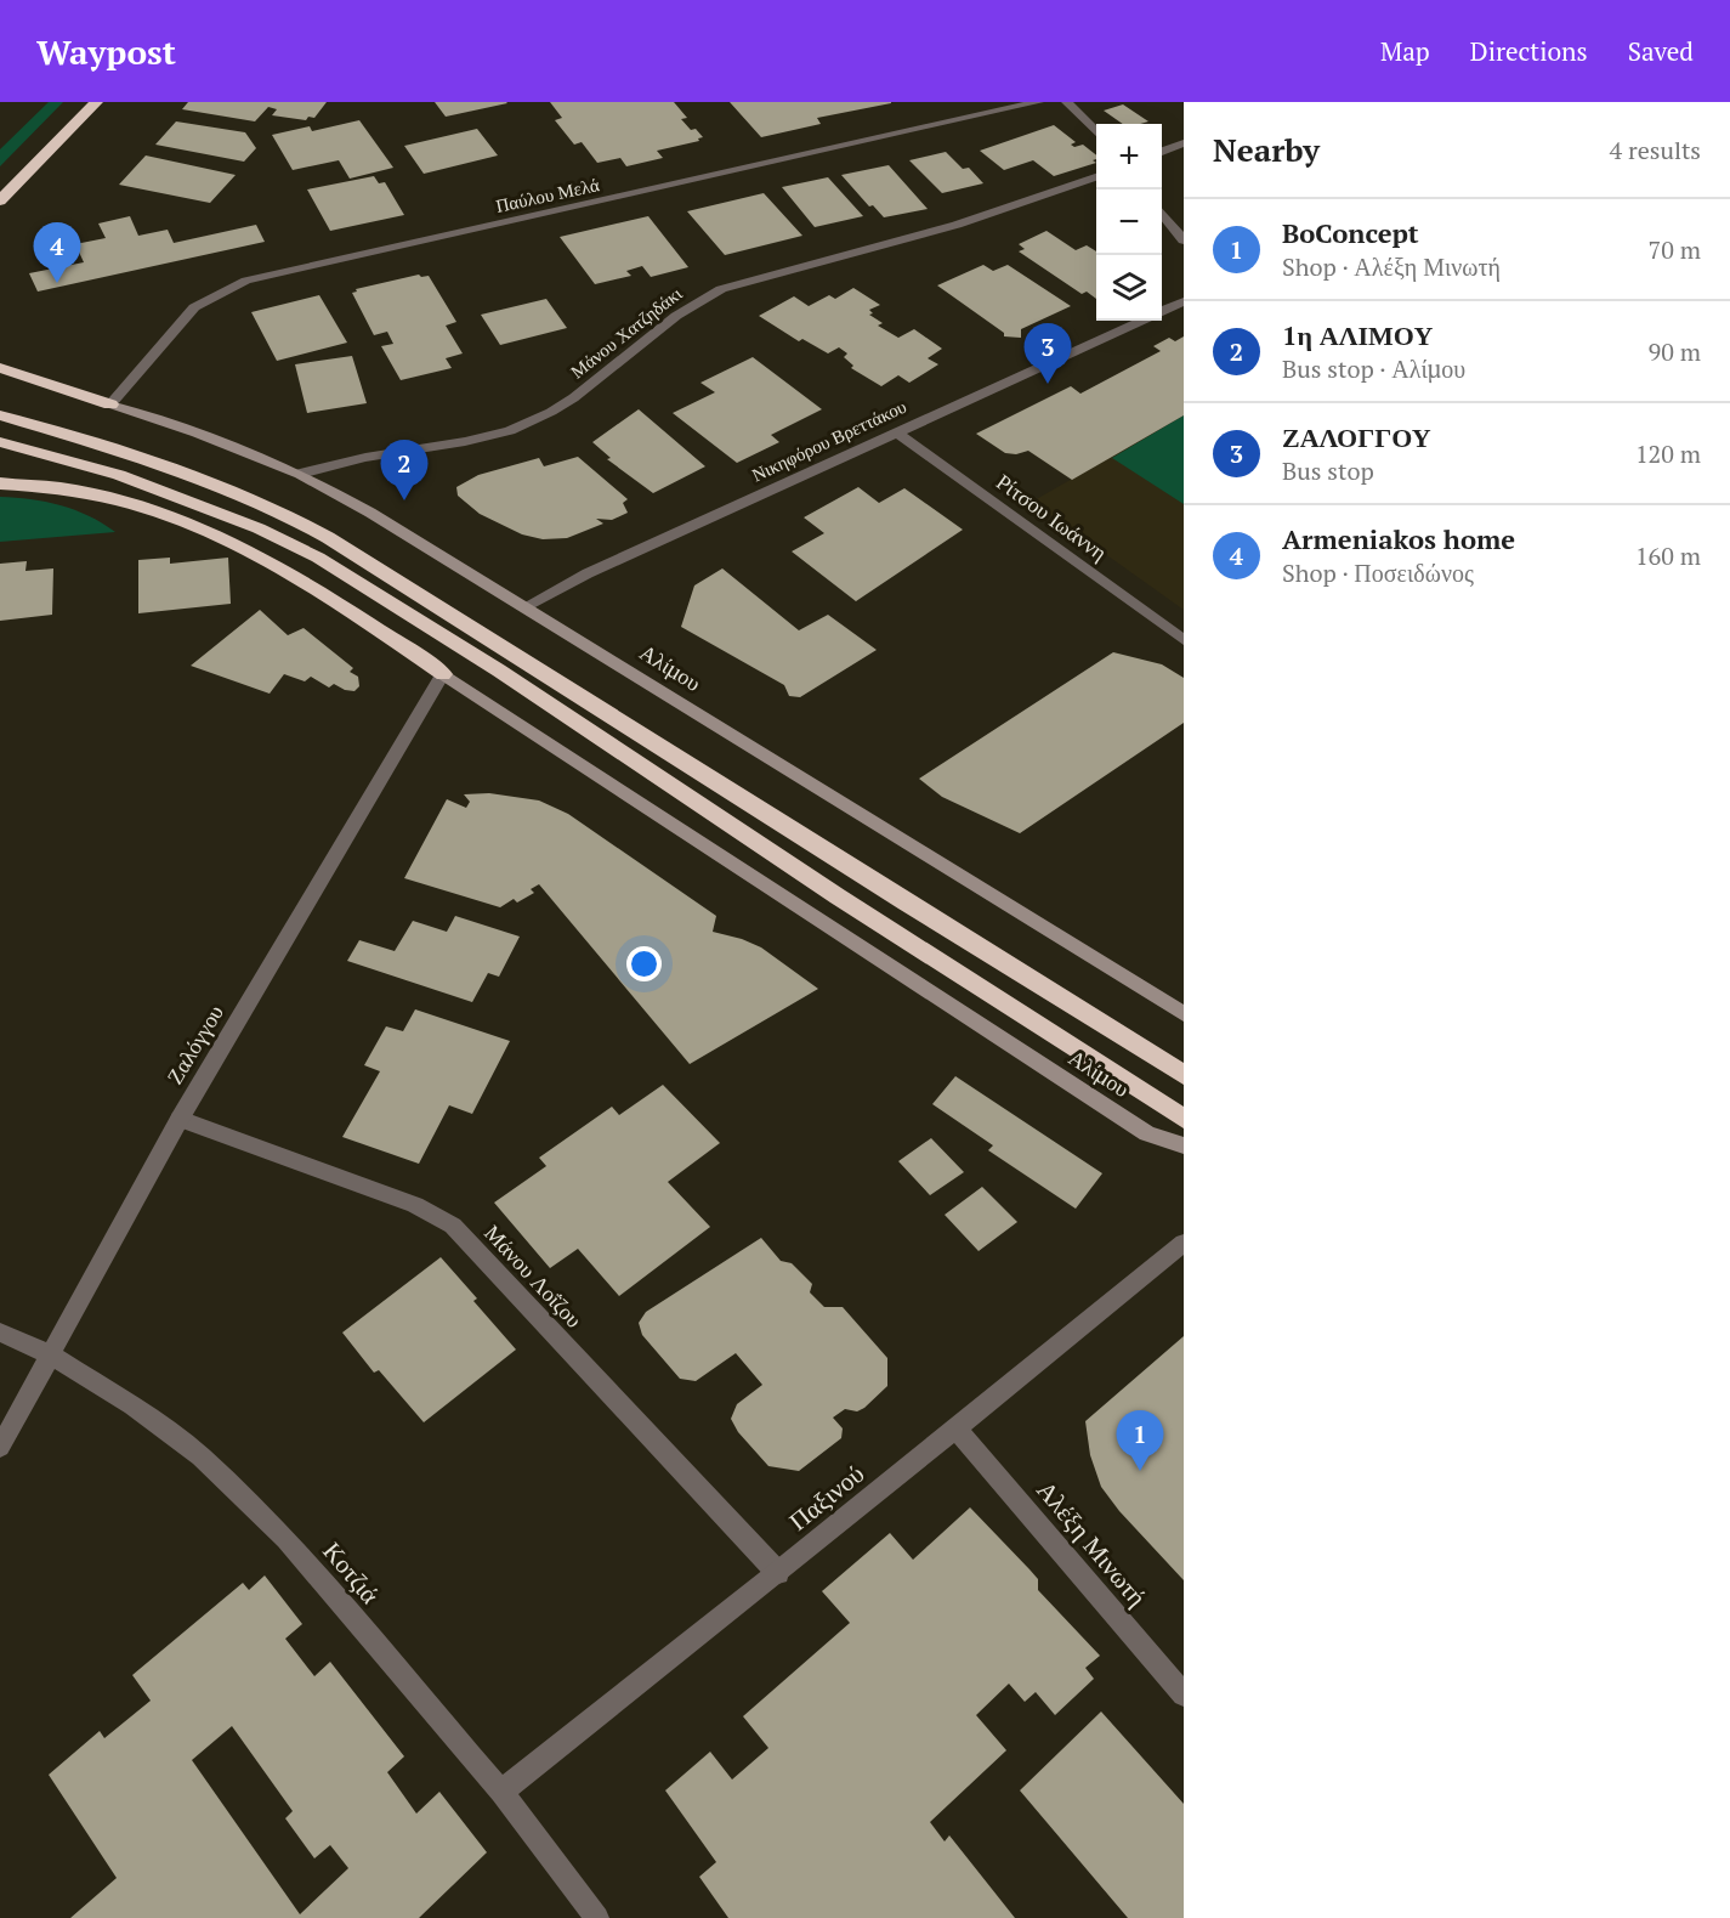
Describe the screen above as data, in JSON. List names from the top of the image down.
{
  "streets": {
    "main road": ["Αλίμου"],
    "street": [
      "Παύλου Μελά",
      "Μάνου Χατζηδάκι",
      "Νικηφόρου Βρεττάκου",
      "Ρίτσου Ιωάννη",
      "Ζαλόγγου",
      "Μάνου Λοΐζου",
      "Παξινού",
      "Αλέξη Μινωτή",
      "Κοτζιά"
    ]
  },
  "crossings": [
    ["Παύλου Μελά", "Αλίμου"],
    ["Μάνου Χατζηδάκι", "Αλίμου"],
    ["Νικηφόρου Βρεττάκου", "Ρίτσου Ιωάννη"],
    ["Νικηφόρου Βρεττάκου", "Αλίμου"],
    ["Αλίμου", "Ζαλόγγου"],
    ["Ζαλόγγου", "Μάνου Λοΐζου"],
    ["Ζαλόγγου", "Κοτζιά"],
    ["Μάνου Λοΐζου", "Παξινού"],
    ["Παξινού", "Αλέξη Μινωτή"],
    ["Παξινού", "Κοτζιά"]
  ],
  "page": {
    "header": "Waypost",
    "nav": ["Map", "Directions", "Saved"],
    "heading": ["Nearby", "4 results"],
    "map_buttons": ["+", "−"],
    "list": [
      {
        "mark": "1",
        "name": "BoConcept",
        "note": "Shop · Αλέξη Μινωτή",
        "value": "70 m"
      },
      {
        "mark": "2",
        "name": "1η ΑΛΙΜΟΥ",
        "note": "Bus stop · Αλίμου",
        "value": "90 m"
      },
      {
        "mark": "3",
        "name": "ΖΑΛΟΓΓΟΥ",
        "note": "Bus stop",
        "value": "120 m"
      },
      {
        "mark": "4",
        "name": "Armeniakos home",
        "note": "Shop · Ποσειδώνος",
        "value": "160 m"
      }
    ],
    "pins": [
      "4",
      "3",
      "2",
      "1"
    ]
  }
}
